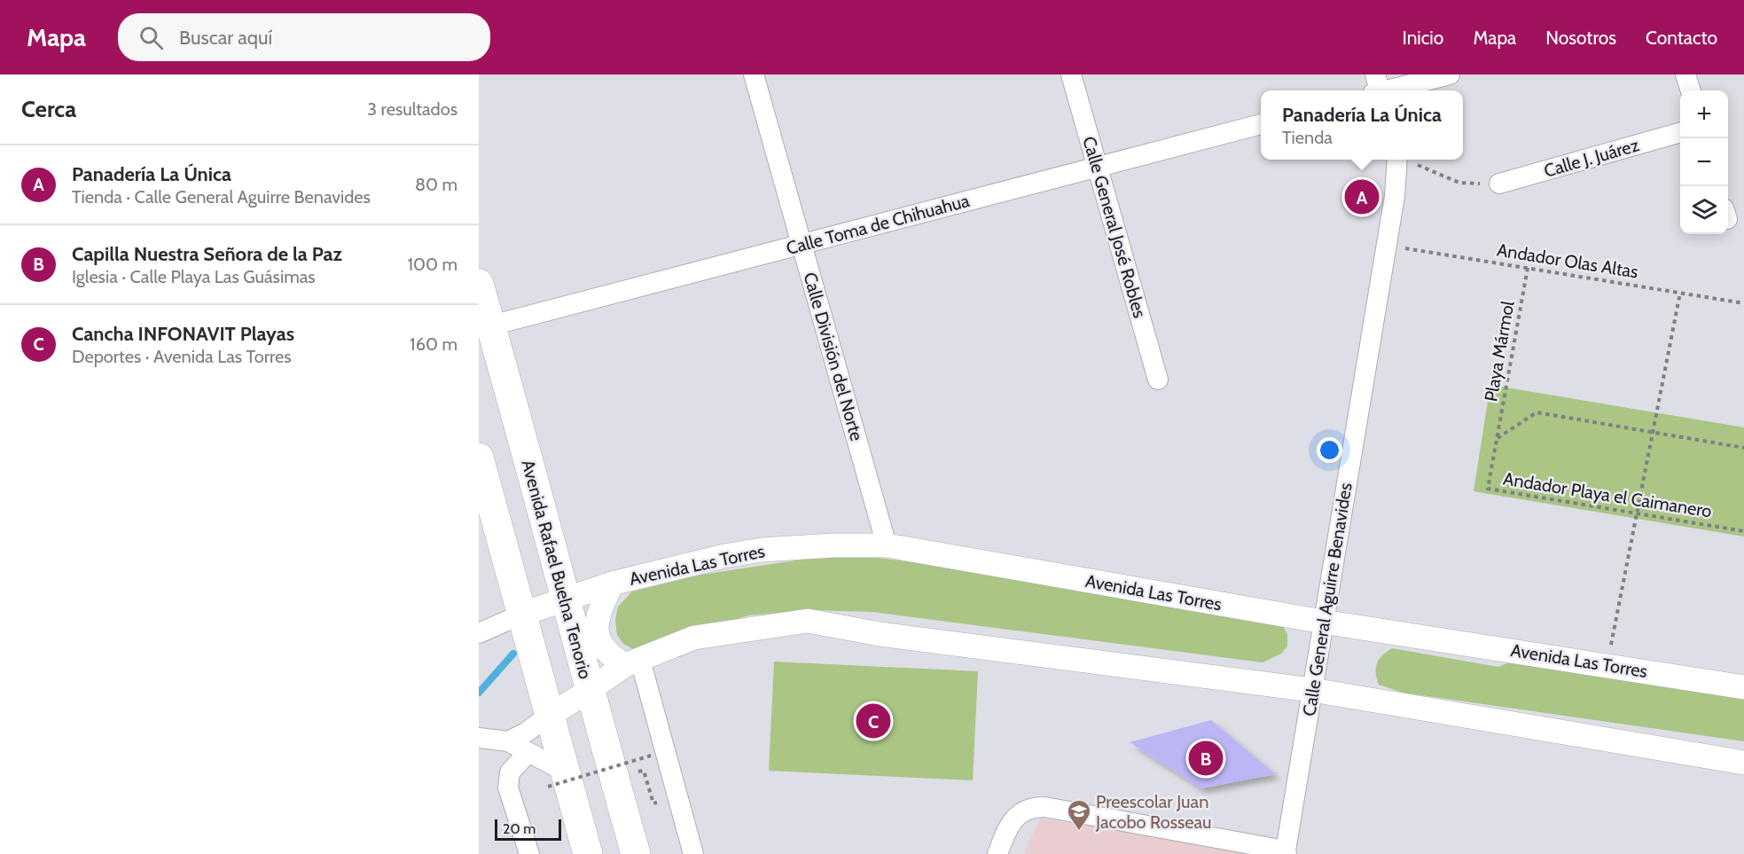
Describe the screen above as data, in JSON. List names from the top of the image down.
{
  "streets": {
    "main road": ["Avenida Rafael Buelna Tenorio"],
    "street": [
      "Calle J. Juárez",
      "Calle Toma de Chihuahua",
      "Calle General José Robles",
      "Calle División del Norte",
      "Avenida Las Torres",
      "Calle General Aguirre Benavides"
    ],
    "path": ["Andador Olas Altas", "Playa Mármol", "Andador Playa el Caimanero"]
  },
  "crossings": [
    ["Calle Toma de Chihuahua", "Calle General José Robles"],
    ["Calle Toma de Chihuahua", "Calle División del Norte"],
    ["Calle Toma de Chihuahua", "Avenida Rafael Buelna Tenorio"],
    ["Andador Olas Altas", "Playa Mármol"],
    ["Andador Olas Altas", "Calle General Aguirre Benavides"],
    ["Playa Mármol", "Andador Playa el Caimanero"],
    ["Calle División del Norte", "Avenida Las Torres"],
    ["Avenida Las Torres", "Avenida Rafael Buelna Tenorio"],
    ["Avenida Las Torres", "Calle General Aguirre Benavides"]
  ],
  "places": {
    "school or university": ["Preescolar Juan Jacobo Rosseau"]
  },
  "scale_bar": "20 m",
  "page": {
    "header": "Mapa",
    "search": "Buscar aquí",
    "nav": [
      "Inicio",
      "Mapa",
      "Nosotros",
      "Contacto"
    ],
    "heading": ["Cerca", "3 resultados"],
    "map_buttons": ["+", "−"],
    "popup": ["Panadería La Única", "Tienda"],
    "list": [
      {
        "mark": "A",
        "name": "Panadería La Única",
        "note": "Tienda · Calle General Aguirre Benavides",
        "value": "80 m"
      },
      {
        "mark": "B",
        "name": "Capilla Nuestra Señora de la Paz",
        "note": "Iglesia · Calle Playa Las Guásimas",
        "value": "100 m"
      },
      {
        "mark": "C",
        "name": "Cancha INFONAVIT Playas",
        "note": "Deportes · Avenida Las Torres",
        "value": "160 m"
      }
    ],
    "pins": ["A", "C", "B"],
    "scale": "20 m"
  }
}
